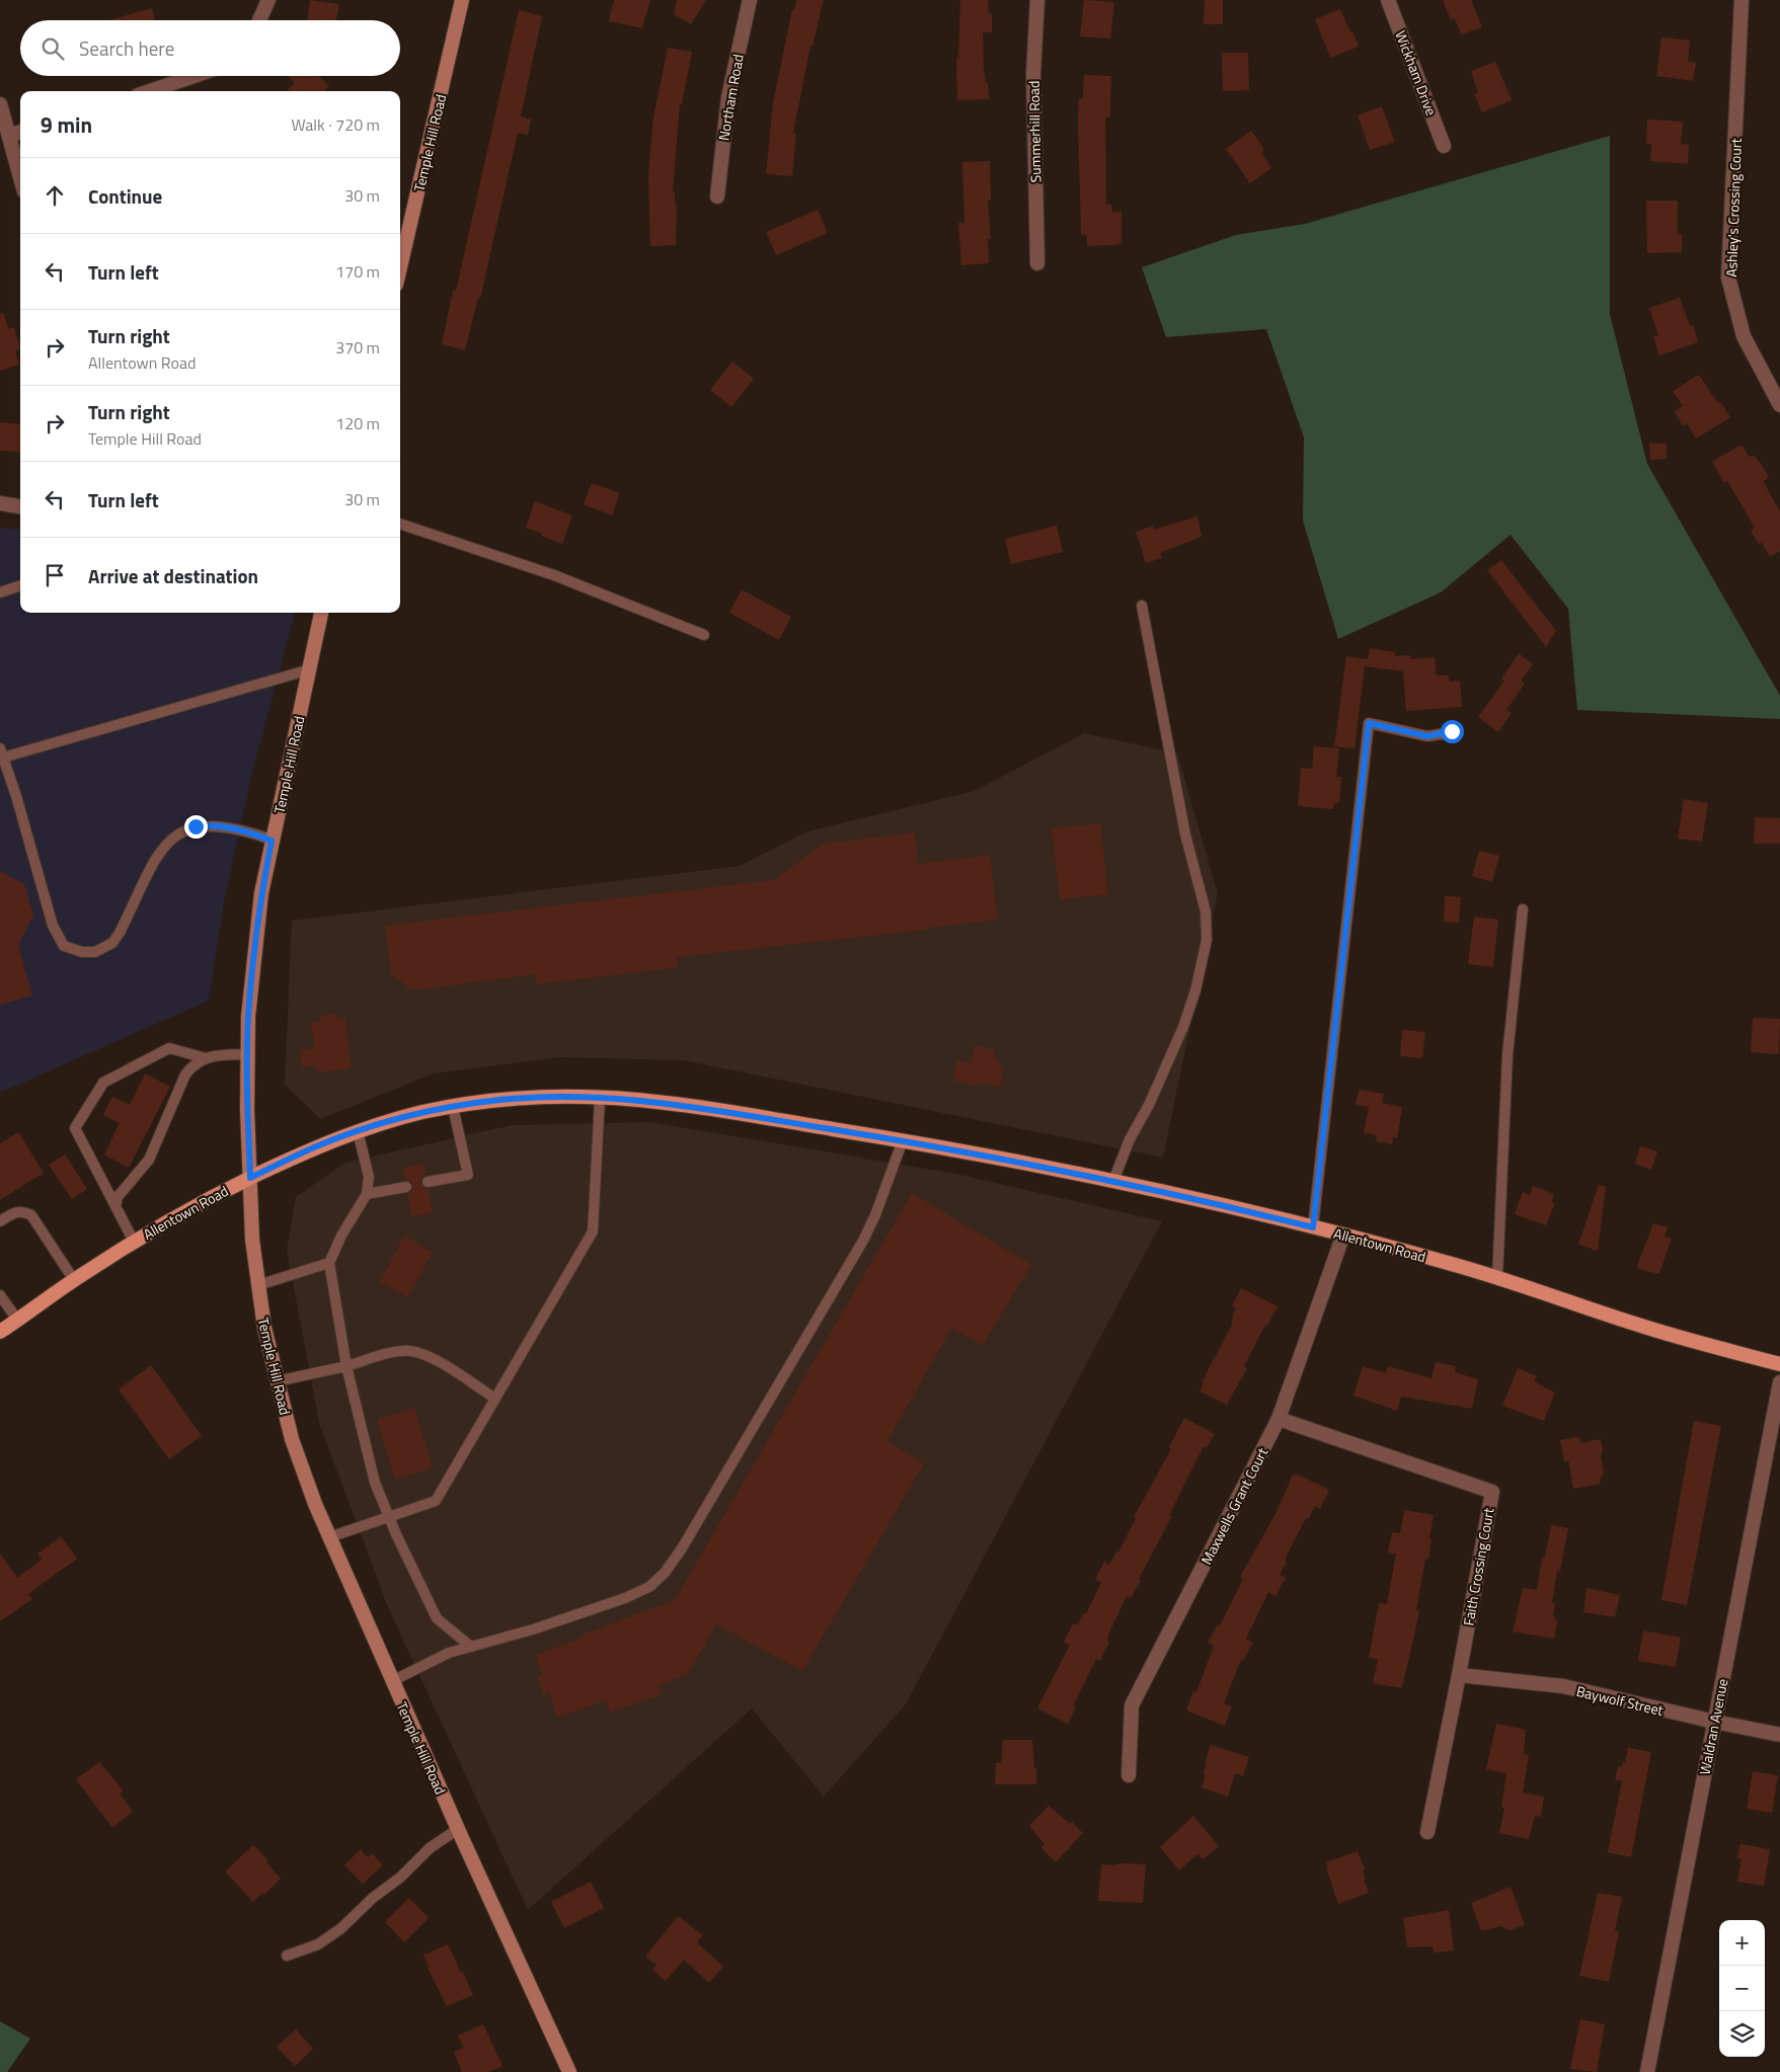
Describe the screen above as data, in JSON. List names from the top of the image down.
{
  "streets": {
    "main road": ["Temple Hill Road", "Allentown Road"],
    "street": [
      "Wickham Drive",
      "Northam Road",
      "Summerhill Road",
      "Ashley's Crossing Court",
      "Maxwells Grant Court",
      "Faith Crossing Court",
      "Baywolf Street",
      "Waldran Avenue"
    ]
  },
  "crossings": [
    ["Temple Hill Road", "Allentown Road"],
    ["Allentown Road", "Maxwells Grant Court"],
    ["Maxwells Grant Court", "Faith Crossing Court"],
    ["Faith Crossing Court", "Baywolf Street"],
    ["Baywolf Street", "Waldran Avenue"]
  ],
  "page": {
    "search": "Search here",
    "heading": ["9 min", "Walk · 720 m"],
    "list": [
      ["Continue", "30 m"],
      ["Turn left", "170 m"],
      ["Turn right", "Allentown Road", "370 m"],
      ["Turn right", "Temple Hill Road", "120 m"],
      ["Turn left", "30 m"],
      "Arrive at destination"
    ],
    "map_buttons": ["+", "−"]
  }
}
